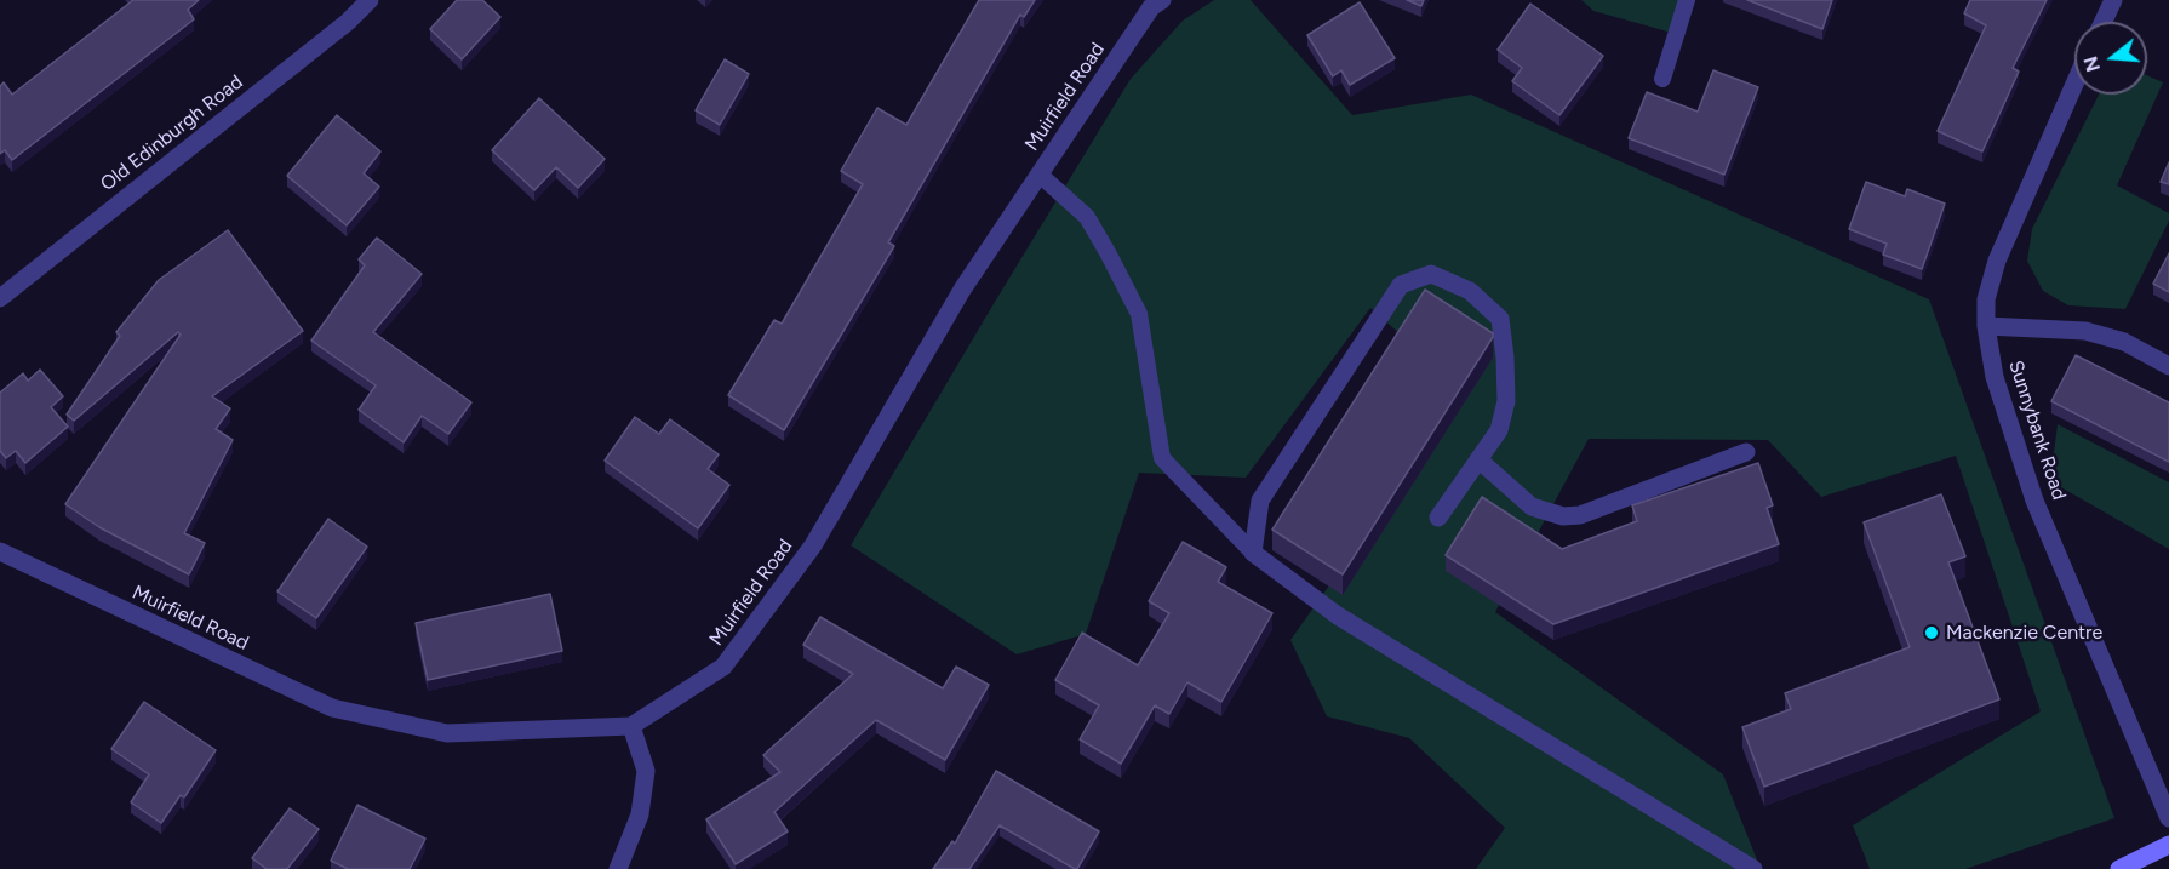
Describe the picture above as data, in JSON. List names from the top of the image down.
{
  "streets": {
    "street": ["Muirfield Road", "Old Edinburgh Road", "Sunnybank Road"]
  },
  "places": ["Mackenzie Centre"],
  "north": "left"
}
